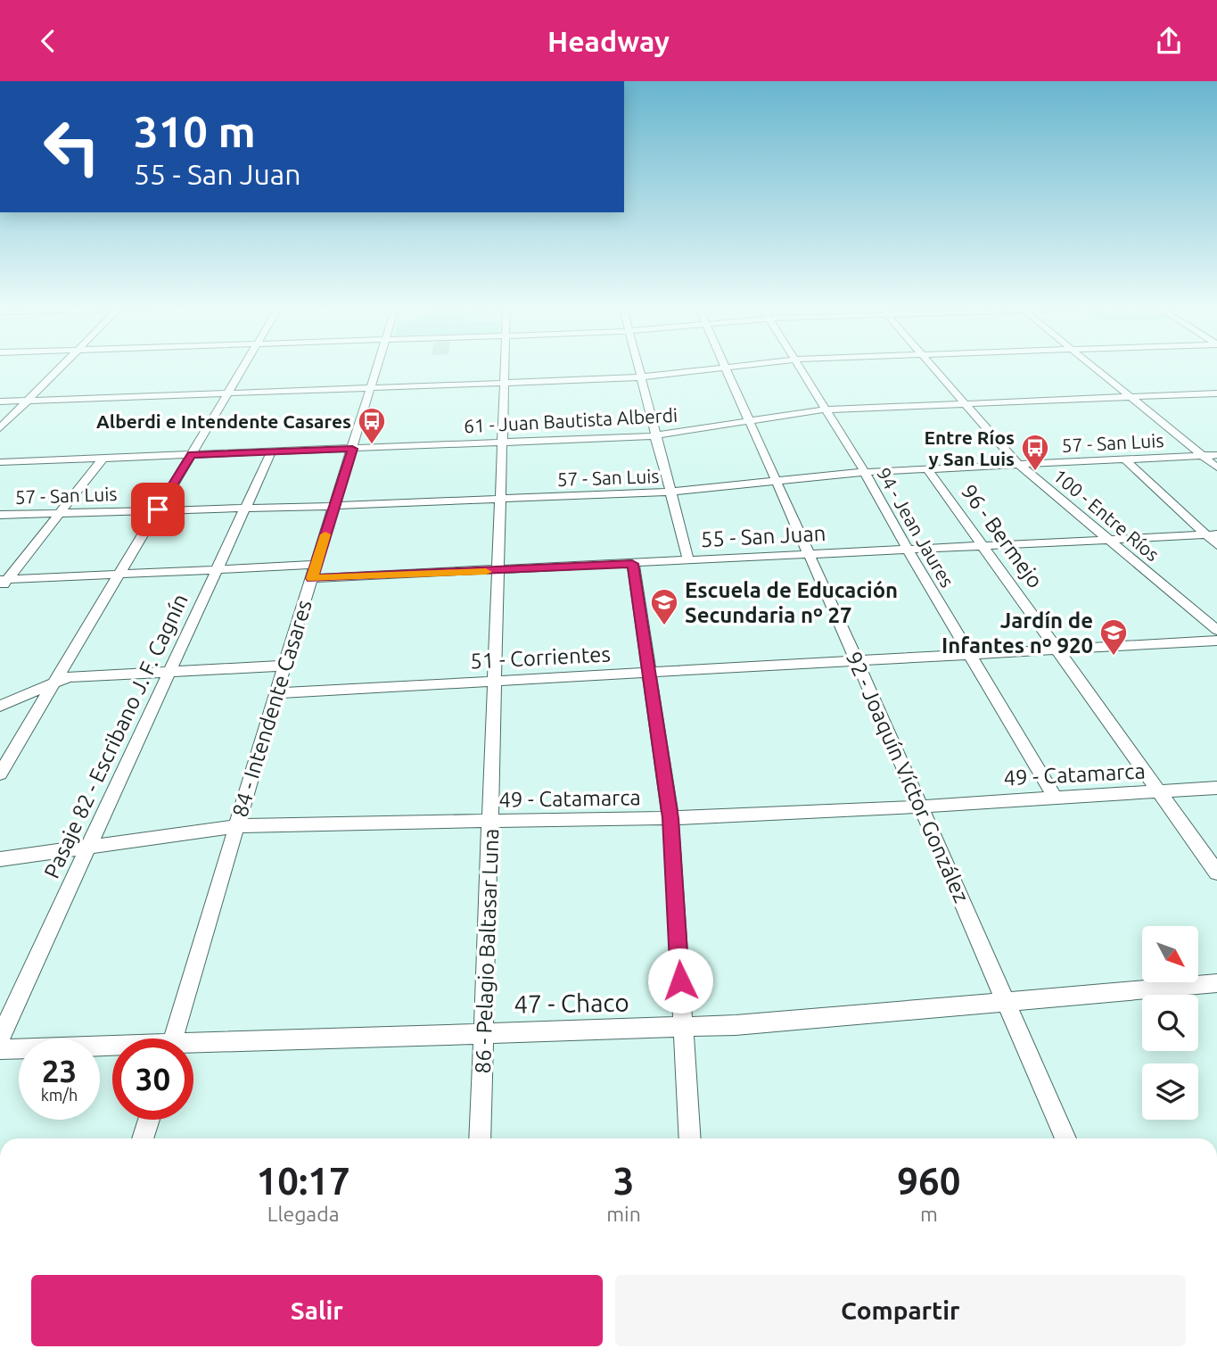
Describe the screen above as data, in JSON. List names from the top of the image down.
{
  "streets": {
    "street": [
      "61 - Juan Bautista Alberdi",
      "57 - San Luis",
      "100 - Entre Ríos",
      "94 - Jean Jaures",
      "55 - San Juan",
      "96 - Bermejo",
      "51 - Corrientes",
      "84 - Intendente Casares",
      "Pasaje 82 - Escribano J. F. Cagnín",
      "49 - Catamarca",
      "92 - Joaquín Víctor González",
      "86 - Pelagio Baltasar Luna",
      "47 - Chaco"
    ]
  },
  "crossings": [
    ["61 - Juan Bautista Alberdi", "100 - Entre Ríos"],
    ["61 - Juan Bautista Alberdi", "94 - Jean Jaures"],
    ["61 - Juan Bautista Alberdi", "84 - Intendente Casares"],
    ["61 - Juan Bautista Alberdi", "Pasaje 82 - Escribano J. F. Cagnín"],
    ["61 - Juan Bautista Alberdi", "92 - Joaquín Víctor González"],
    ["61 - Juan Bautista Alberdi", "86 - Pelagio Baltasar Luna"],
    ["57 - San Luis", "100 - Entre Ríos"],
    ["57 - San Luis", "94 - Jean Jaures"],
    ["57 - San Luis", "96 - Bermejo"],
    ["57 - San Luis", "84 - Intendente Casares"],
    ["57 - San Luis", "Pasaje 82 - Escribano J. F. Cagnín"],
    ["57 - San Luis", "92 - Joaquín Víctor González"],
    ["57 - San Luis", "86 - Pelagio Baltasar Luna"],
    ["100 - Entre Ríos", "55 - San Juan"],
    ["94 - Jean Jaures", "55 - San Juan"],
    ["94 - Jean Jaures", "51 - Corrientes"],
    ["94 - Jean Jaures", "49 - Catamarca"],
    ["55 - San Juan", "96 - Bermejo"],
    ["55 - San Juan", "84 - Intendente Casares"],
    ["55 - San Juan", "92 - Joaquín Víctor González"],
    ["55 - San Juan", "86 - Pelagio Baltasar Luna"],
    ["96 - Bermejo", "51 - Corrientes"],
    ["96 - Bermejo", "49 - Catamarca"],
    ["51 - Corrientes", "84 - Intendente Casares"],
    ["51 - Corrientes", "92 - Joaquín Víctor González"],
    ["51 - Corrientes", "86 - Pelagio Baltasar Luna"],
    ["84 - Intendente Casares", "49 - Catamarca"],
    ["Pasaje 82 - Escribano J. F. Cagnín", "49 - Catamarca"],
    ["49 - Catamarca", "92 - Joaquín Víctor González"],
    ["49 - Catamarca", "86 - Pelagio Baltasar Luna"],
    ["92 - Joaquín Víctor González", "47 - Chaco"],
    ["86 - Pelagio Baltasar Luna", "47 - Chaco"]
  ],
  "places": {
    "bus stop": ["Alberdi e Intendente Casares", "Entre Ríos y San Luis"],
    "school or university": ["Escuela de Educación Secundaria nº 27", "Jardín de Infantes nº 920"]
  },
  "north": "bottom right",
  "page": {
    "header": "Headway",
    "turn": ["310 m", "55 - San Juan"],
    "speed": "23 km/h",
    "limit": "30",
    "eta": [
      "10:17",
      "Llegada",
      "3",
      "min",
      "960",
      "m"
    ],
    "buttons": ["Salir", "Compartir"]
  }
}
